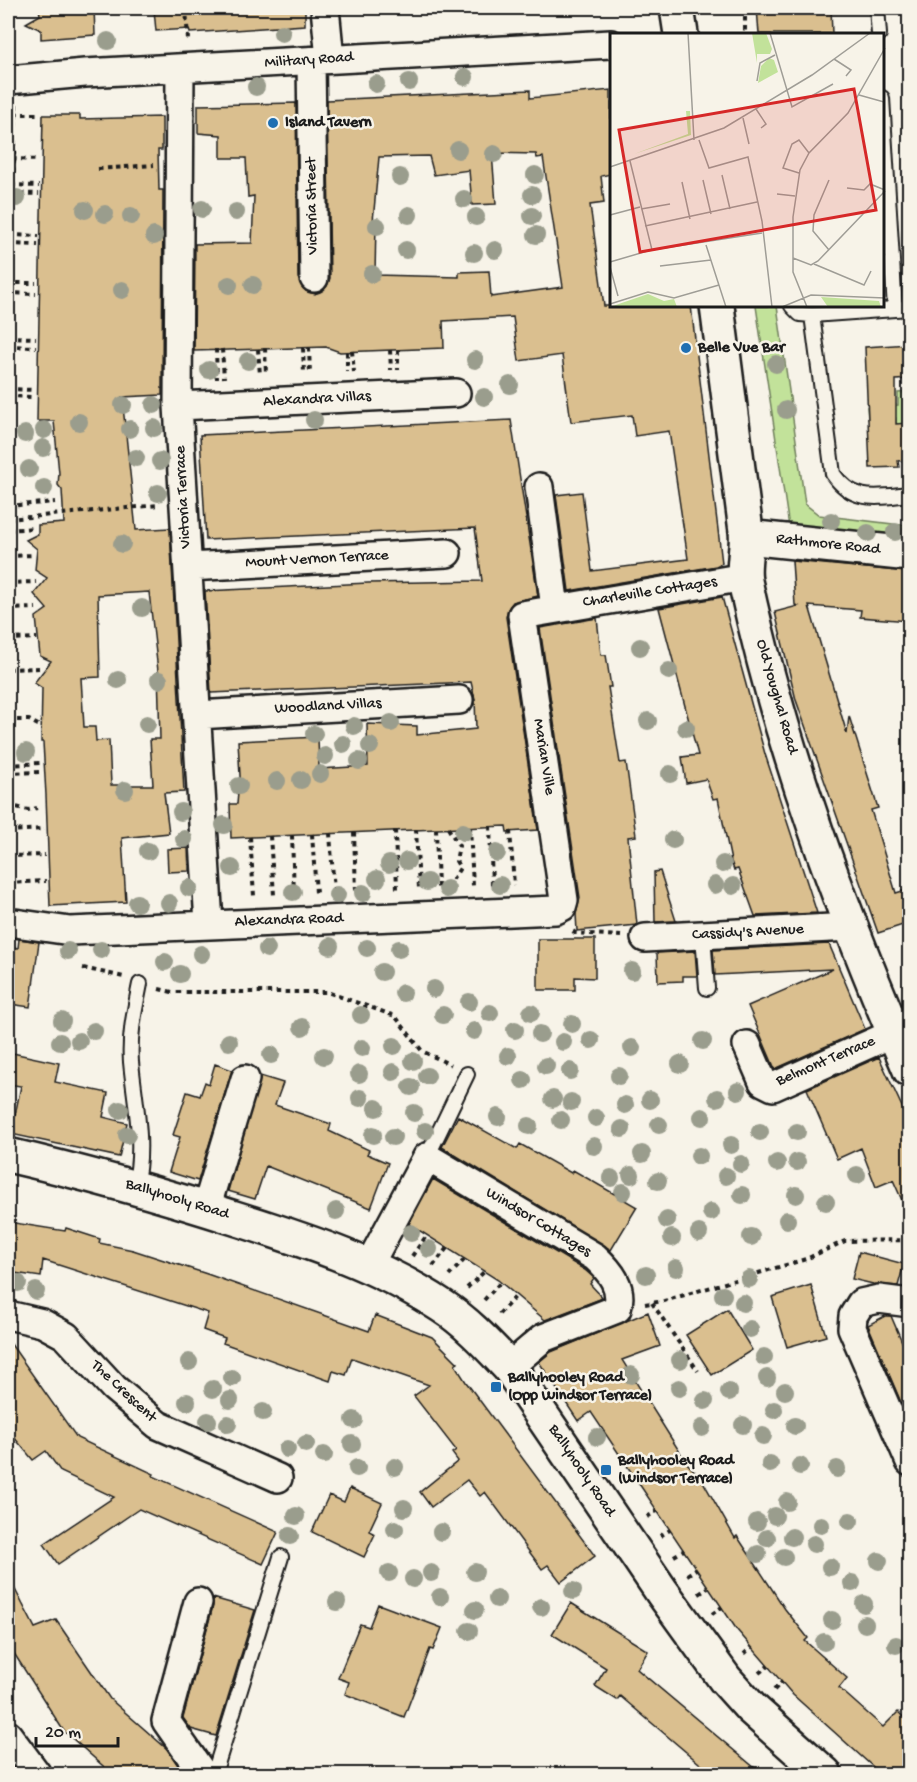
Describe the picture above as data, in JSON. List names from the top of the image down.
{
  "streets": {
    "main road": ["Rathmore Road", "Old Youghal Road", "Ballyhooly Road"],
    "street": [
      "Military Road",
      "Victoria Street",
      "Alexandra Villas",
      "Victoria Terrace",
      "Mount Vernon Terrace",
      "Charleville Cottages",
      "Woodland Villas",
      "Marian Ville",
      "Alexandra Road",
      "Cassidy's Avenue",
      "Belmont Terrace",
      "Windsor Cottages",
      "The Crescent"
    ]
  },
  "crossings": [
    ["Military Road", "Victoria Street"],
    ["Military Road", "Victoria Terrace"],
    ["Alexandra Villas", "Victoria Terrace"],
    ["Victoria Terrace", "Mount Vernon Terrace"],
    ["Victoria Terrace", "Woodland Villas"],
    ["Victoria Terrace", "Alexandra Road"],
    ["Rathmore Road", "Old Youghal Road"],
    ["Charleville Cottages", "Old Youghal Road"],
    ["Charleville Cottages", "Marian Ville"],
    ["Old Youghal Road", "Cassidy's Avenue"],
    ["Old Youghal Road", "Belmont Terrace"],
    ["Marian Ville", "Alexandra Road"],
    ["Ballyhooly Road", "Windsor Cottages"]
  ],
  "places": {
    "other": ["Island Tavern", "Belle Vue Bar"],
    "transit": ["Ballyhooley Road (Opp Windsor Terrace)", "Ballyhooley Road (Windsor Terrace)"]
  },
  "scale_bar": "20 m"
}
